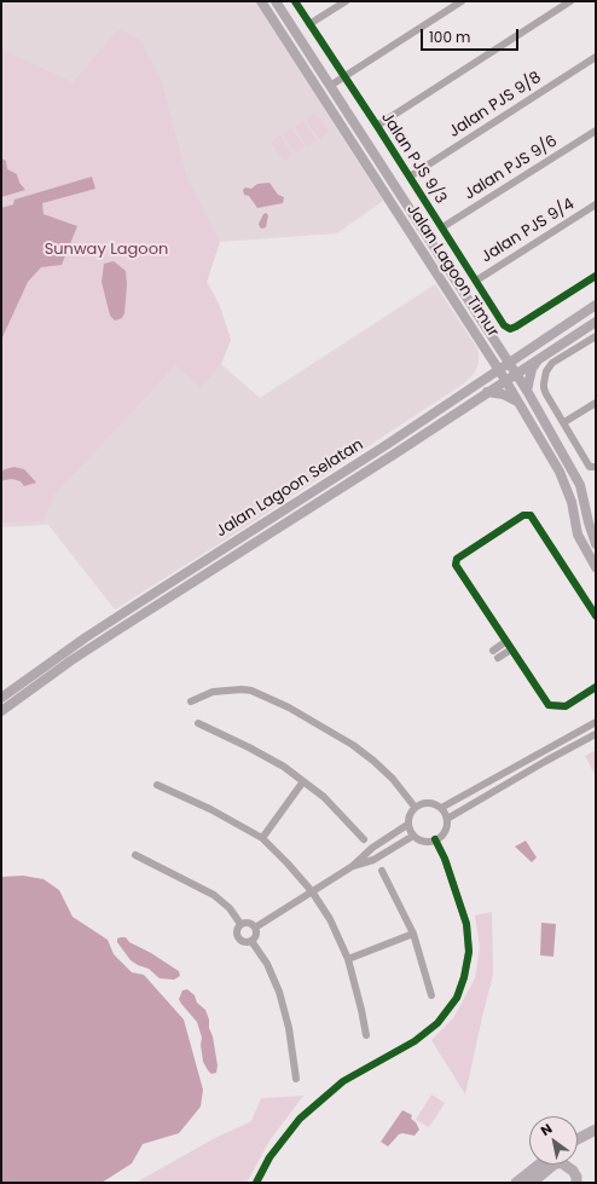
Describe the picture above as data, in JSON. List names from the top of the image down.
{
  "streets": {
    "main road": ["Jalan Lagoon Timur", "Jalan Lagoon Selatan"],
    "street": [
      "Jalan PJS 9/8",
      "Jalan PJS 9/3",
      "Jalan PJS 9/6",
      "Jalan PJS 9/4"
    ]
  },
  "crossings": [
    ["Jalan PJS 9/8", "Jalan PJS 9/3"],
    ["Jalan PJS 9/3", "Jalan PJS 9/6"],
    ["Jalan PJS 9/3", "Jalan PJS 9/4"],
    ["Jalan Lagoon Timur", "Jalan Lagoon Selatan"]
  ],
  "parks": ["Sunway Lagoon"],
  "scale_bar": "100 m",
  "north": "top left"
}
